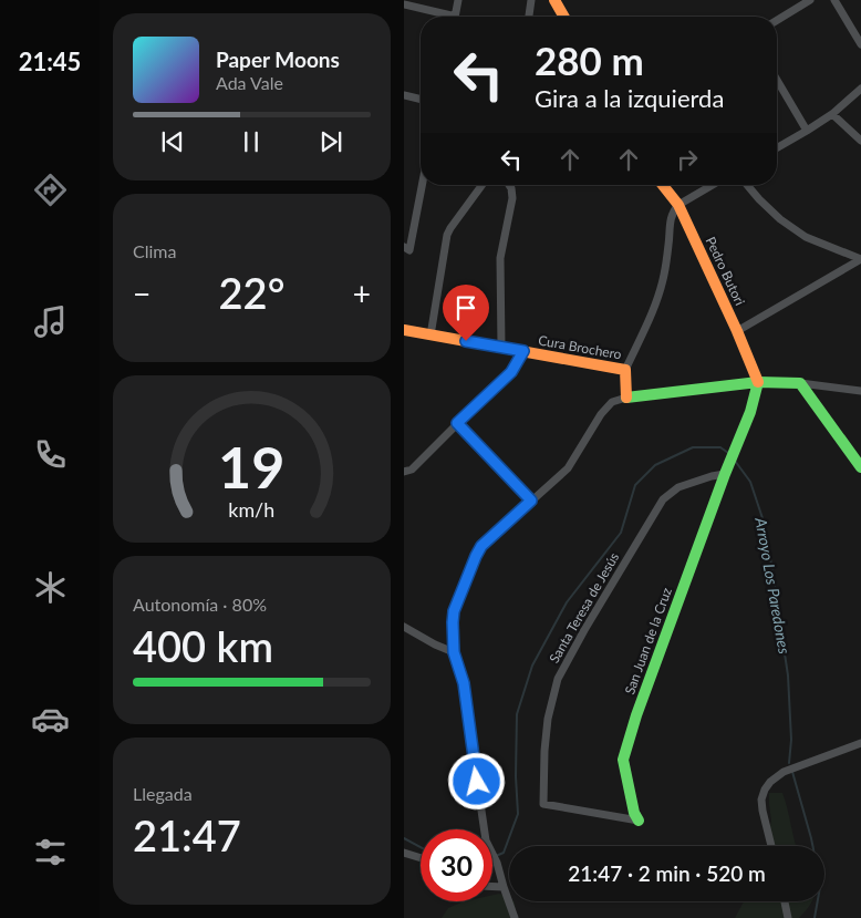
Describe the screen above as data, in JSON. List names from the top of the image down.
{
  "streets": {
    "street": [
      "Pedro Butori",
      "Cura Brochero",
      "Santa Teresa de Jesús",
      "San Juan de la Cruz"
    ]
  },
  "crossings": [
    ["Pedro Butori", "San Juan de la Cruz"],
    ["Santa Teresa de Jesús", "San Juan de la Cruz"]
  ],
  "water": ["Arroyo Los Paredones"],
  "page": {
    "tabs": "21:45",
    "turn": ["280 m", "Gira a la izquierda"],
    "song": ["Paper Moons", "Ada Vale"],
    "tile": [
      "Clima",
      ["Autonomía · 80%", "400 km"],
      ["Llegada", "21:47"]
    ],
    "heat": ["−", "22°", "+"],
    "limit": "30",
    "trip": "21:47 · 2 min · 520 m",
    "gauge": ["19", "km/h"]
  }
}
